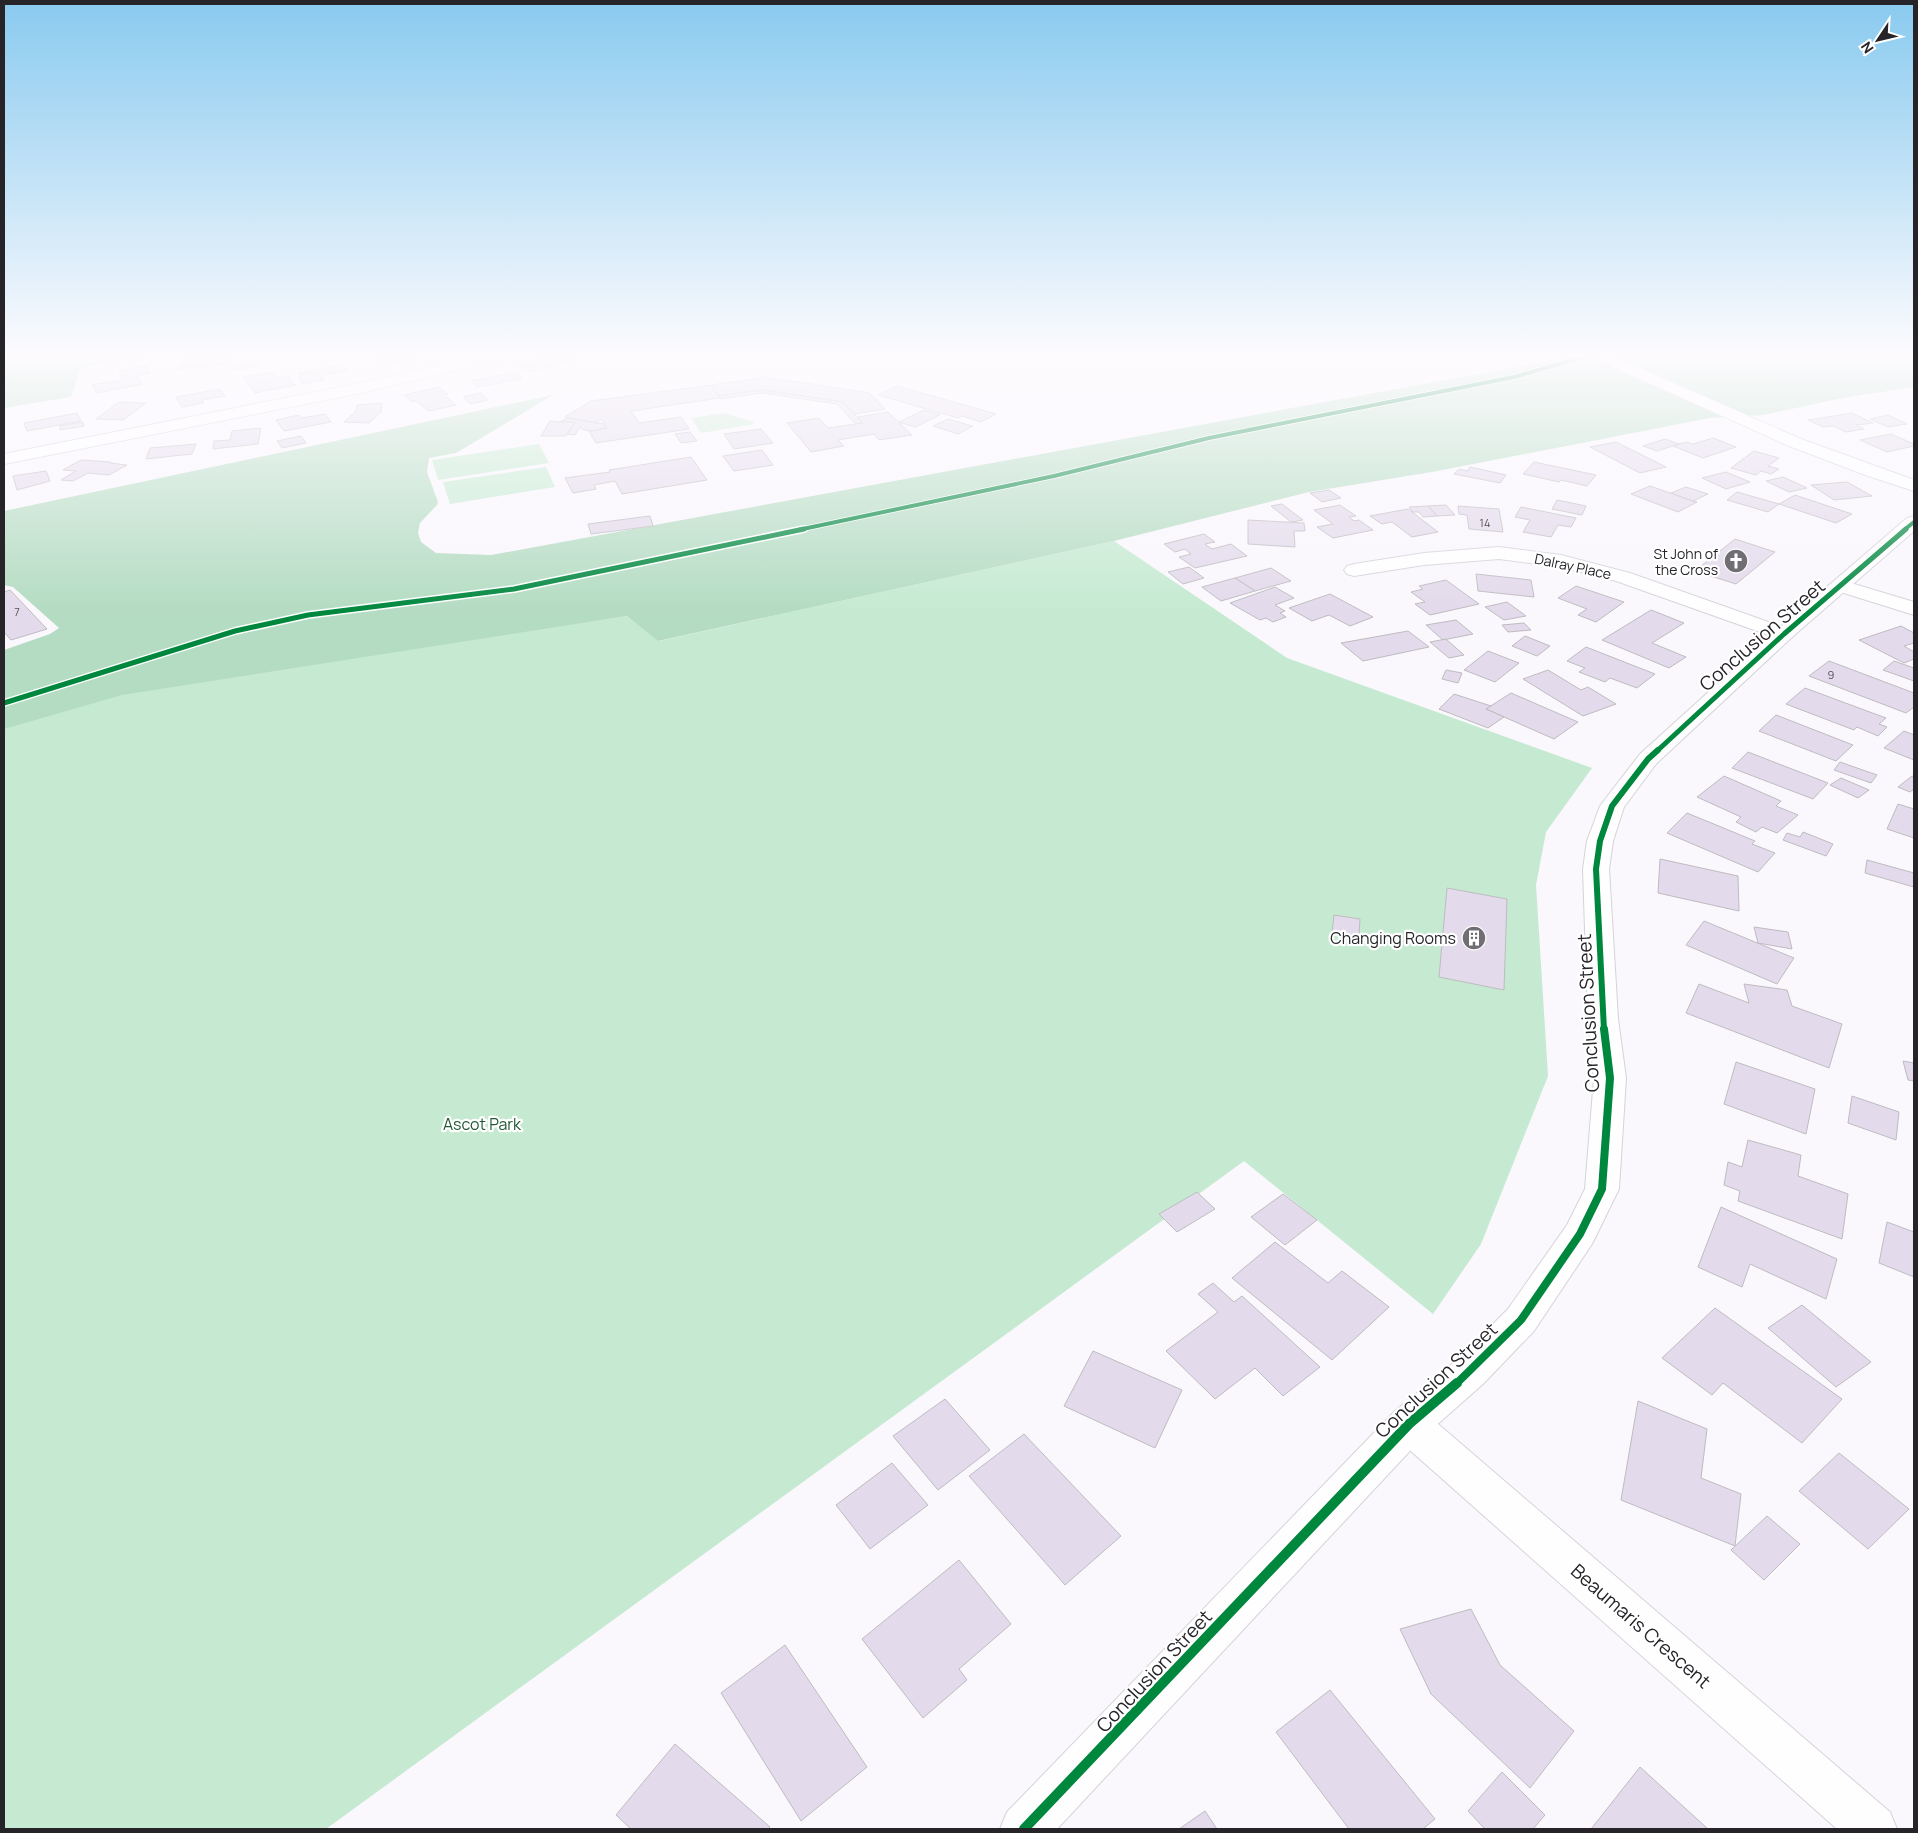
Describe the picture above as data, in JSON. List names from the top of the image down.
{
  "streets": {
    "street": ["Dalray Place", "Conclusion Street", "Beaumaris Crescent"]
  },
  "crossings": [
    ["Dalray Place", "Conclusion Street"],
    ["Conclusion Street", "Beaumaris Crescent"]
  ],
  "parks": ["Ascot Park"],
  "places": {
    "church": ["St John of the Cross"],
    "building": ["Changing Rooms"]
  },
  "house_numbers": ["14", "7", "9"],
  "north": "bottom left"
}
